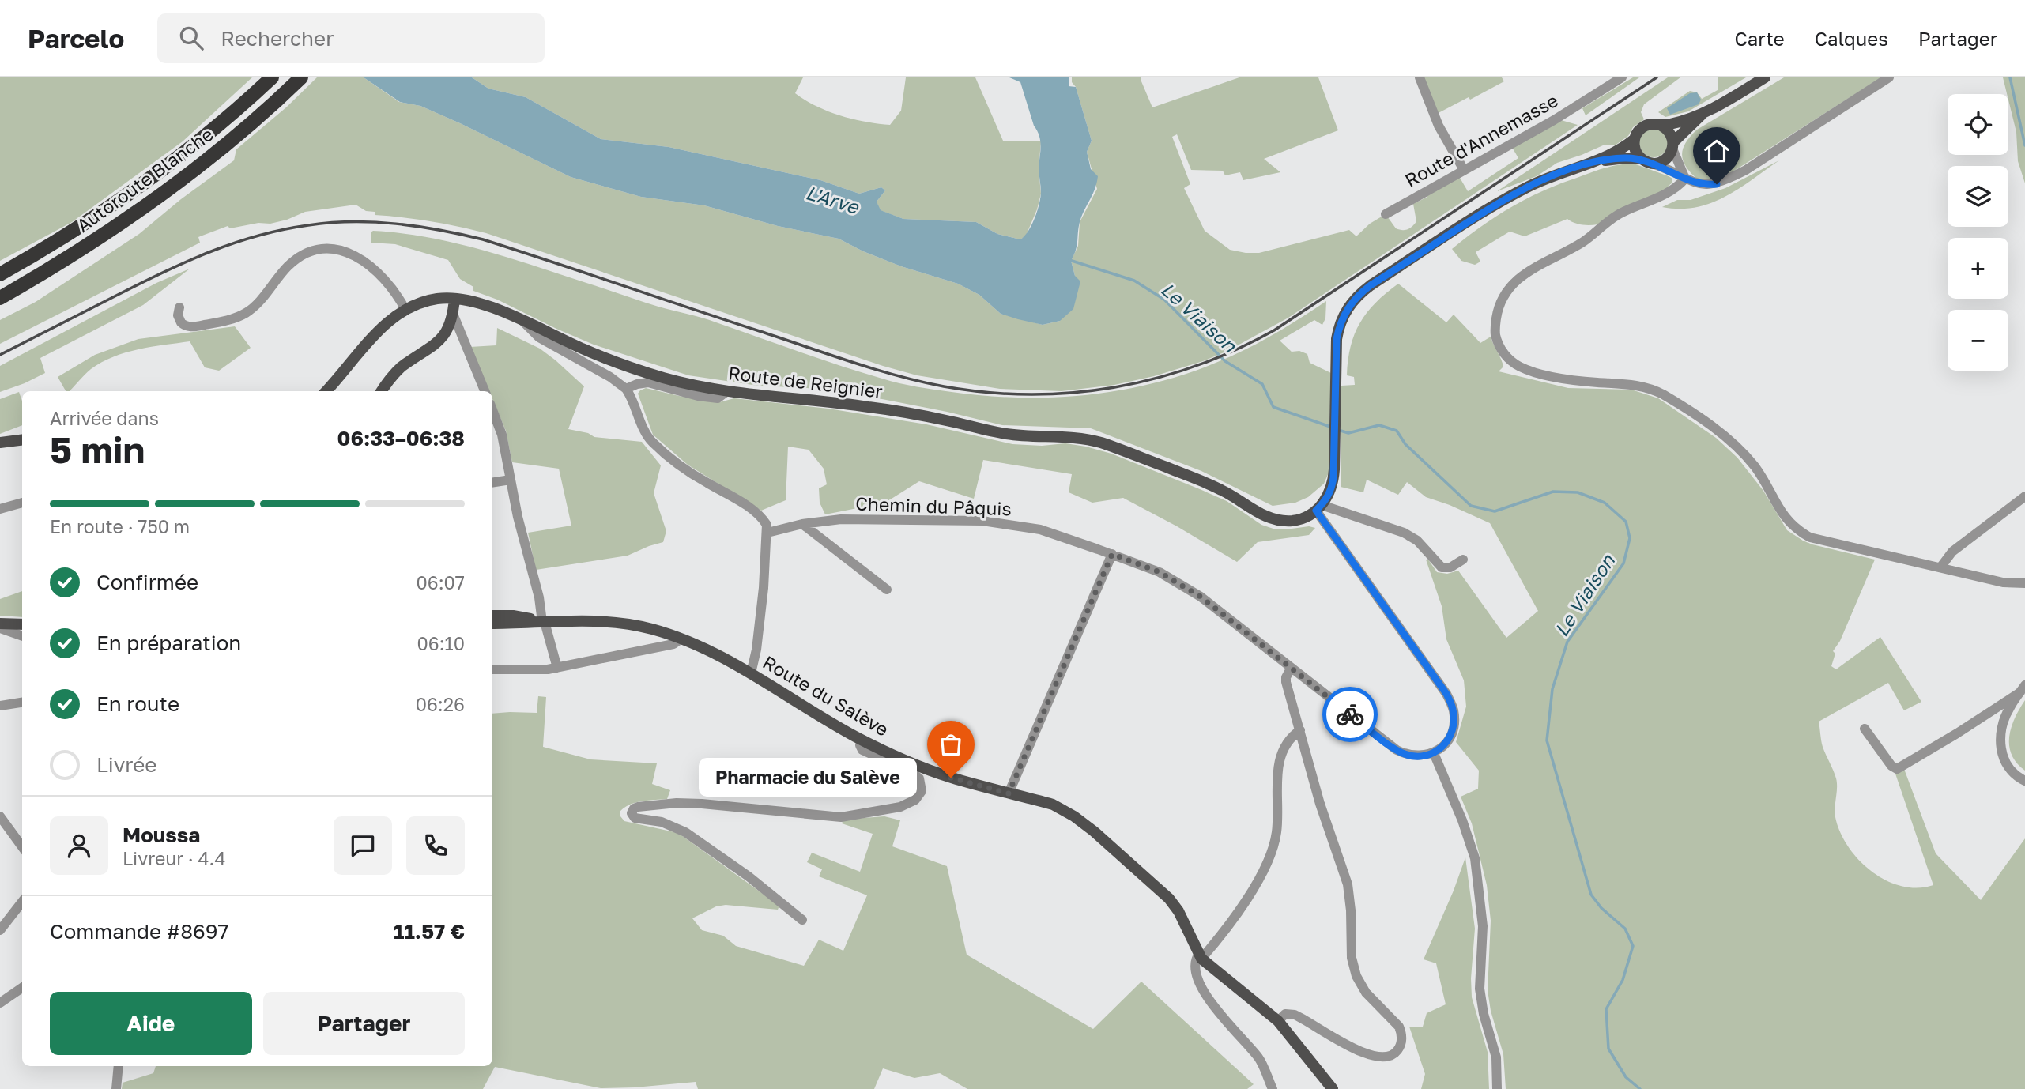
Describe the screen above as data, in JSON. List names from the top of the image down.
{
  "streets": {
    "highway": ["Autoroute Blanche"],
    "main road": ["Route de Reignier", "Route du Salève"],
    "street": ["Route d'Annemasse", "Chemin du Pâquis"]
  },
  "water": ["L'Arve", "Le Viaison"],
  "places": ["Pharmacie du Salève"],
  "page": {
    "header": "Parcelo",
    "search": "Rechercher",
    "nav": ["Carte", "Calques", "Partager"],
    "map_buttons": ["+", "−"],
    "heading": ["5 min", "Arrivée dans", "06:33–06:38"],
    "panel": [
      "Moussa",
      "Livreur · 4.4",
      "Commande #8697",
      "11.57 €"
    ],
    "bar": "En route · 750 m",
    "list": [
      ["Confirmée", "06:07"],
      ["En préparation", "06:10"],
      ["En route", "06:26"],
      "Livrée"
    ],
    "bubble": "Pharmacie du Salève",
    "buttons": ["Aide", "Partager"]
  }
}
